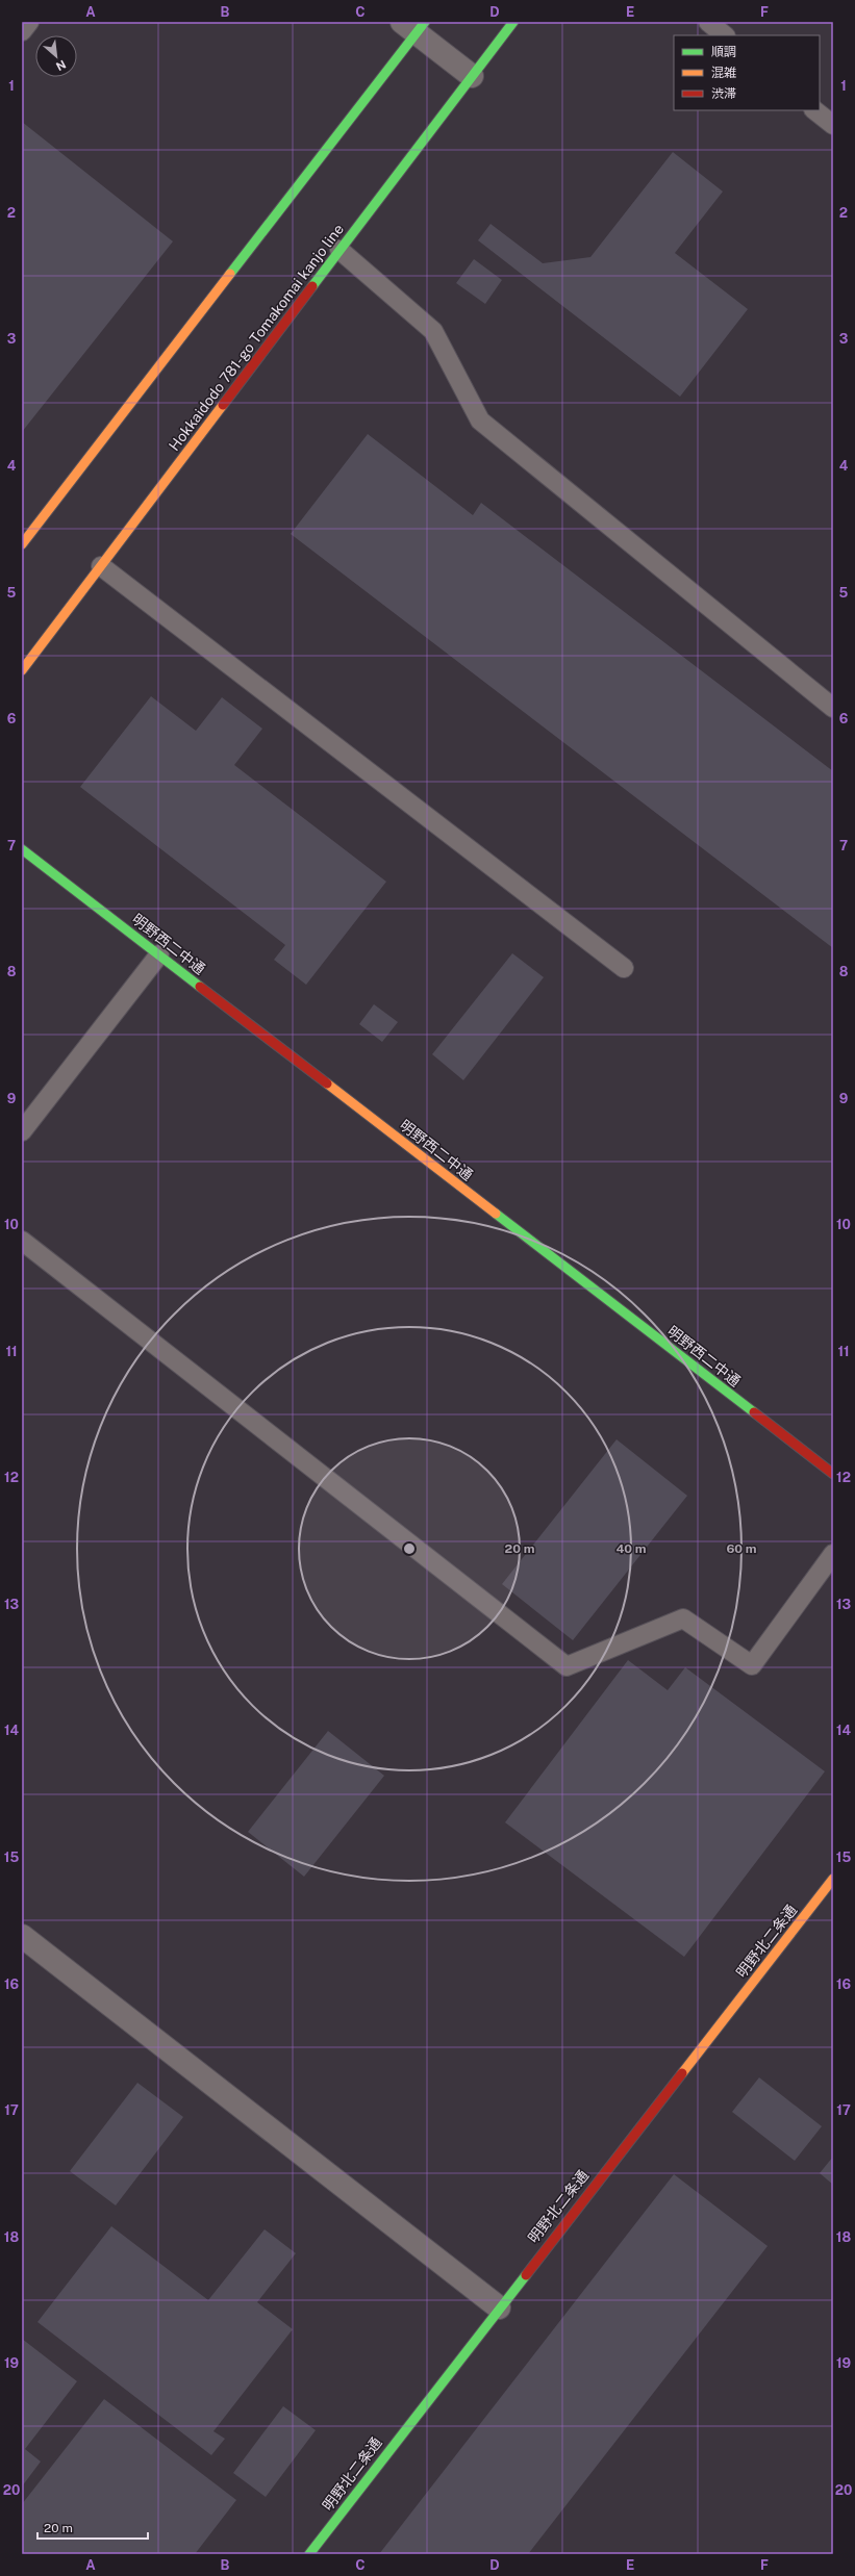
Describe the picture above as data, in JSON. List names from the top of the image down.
{
  "streets": {
    "street": ["Hokkaidodo 781-go Tomakomai kanjo line", "明野西二中通", "明野北二条通"]
  },
  "legend": ["順調", "混雑", "渋滞"],
  "scale_bar": "20 m",
  "north": "bottom right",
  "grid": {
    "columns": [
      "A",
      "B",
      "C",
      "D",
      "E",
      "F"
    ],
    "rows": [
      "1",
      "2",
      "3",
      "4",
      "5",
      "6",
      "7",
      "8",
      "9",
      "10",
      "11",
      "12",
      "13",
      "14",
      "15",
      "16",
      "17",
      "18",
      "19",
      "20"
    ]
  },
  "rings": ["20 m", "40 m", "60 m"]
}
